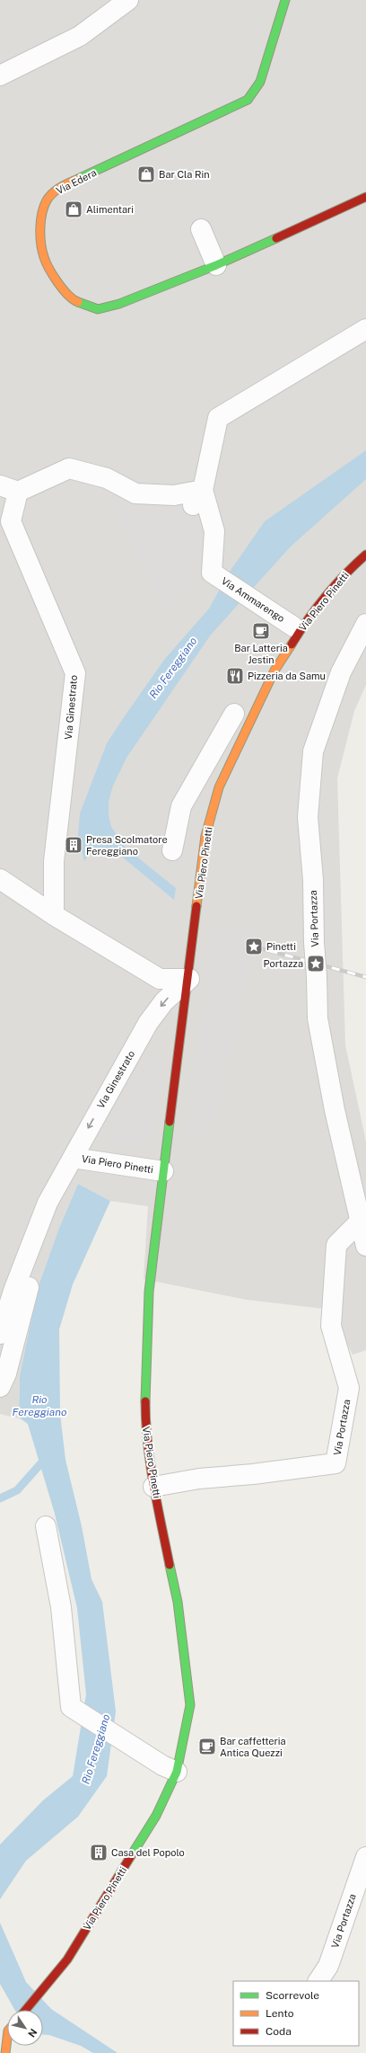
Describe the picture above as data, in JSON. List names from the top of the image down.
{
  "streets": {
    "street": [
      "Via Edera",
      "Via Ammarengo",
      "Via Piero Pinetti",
      "Via Ginestrato",
      "Via Portazza"
    ]
  },
  "crossings": [
    ["Via Piero Pinetti", "Via Ginestrato"],
    ["Via Piero Pinetti", "Via Portazza"]
  ],
  "water": ["Rio Fereggiano"],
  "places": {
    "shop": ["Bar Cla Rin", "Alimentari"],
    "cafe": ["Bar Latteria Jestin", "Bar caffetteria Antica Quezzi"],
    "restaurant": ["Pizzeria da Samu"],
    "building": ["Presa Scolmatore Fereggiano", "Casa del Popolo"],
    "place": ["Pinetti", "Portazza"]
  },
  "legend": ["Scorrevole", "Lento", "Coda"],
  "north": "bottom right"
}
